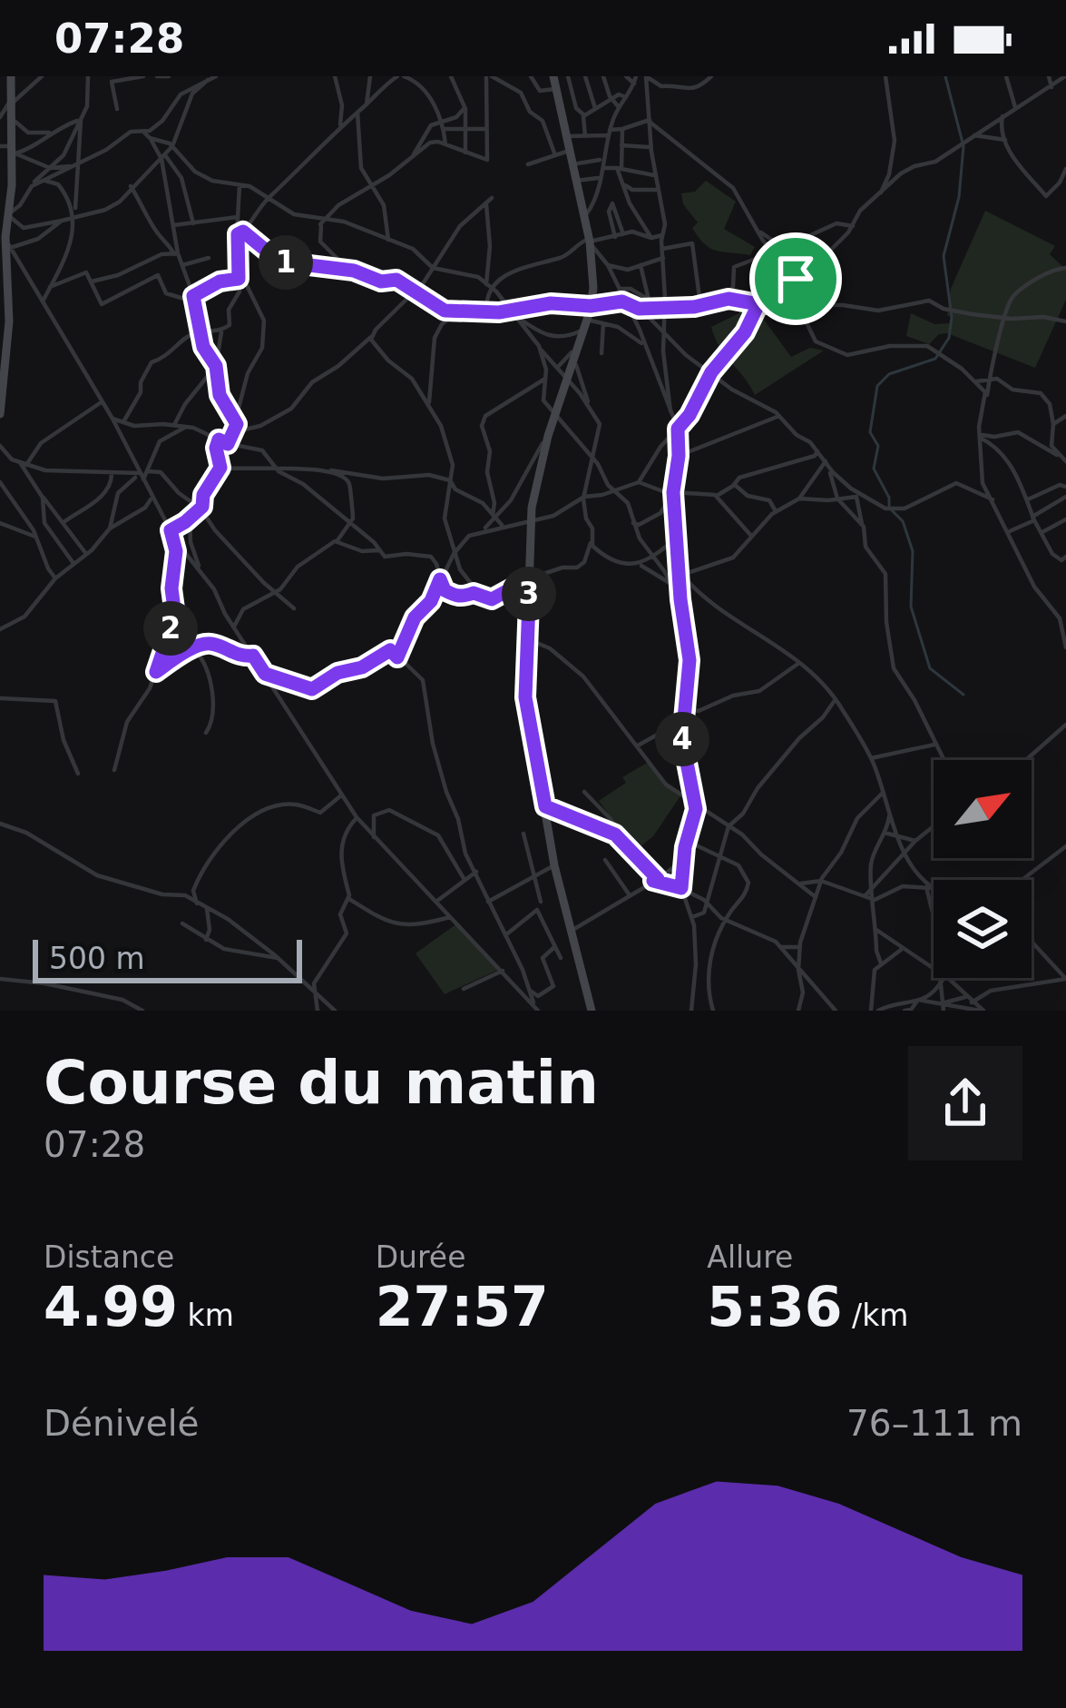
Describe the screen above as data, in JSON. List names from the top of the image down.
{
  "scale_bar": "500 m",
  "north": "top right",
  "page": {
    "status": "07:28",
    "pins": [
      "1",
      "3",
      "2",
      "4"
    ],
    "scale": "500 m",
    "heading": ["Course du matin", "07:28"],
    "stats": [
      ["Distance", "4.99 km"],
      ["Durée", "27:57"],
      ["Allure", "5:36 /km"]
    ],
    "chart": ["Dénivelé", "76–111 m"]
  }
}
